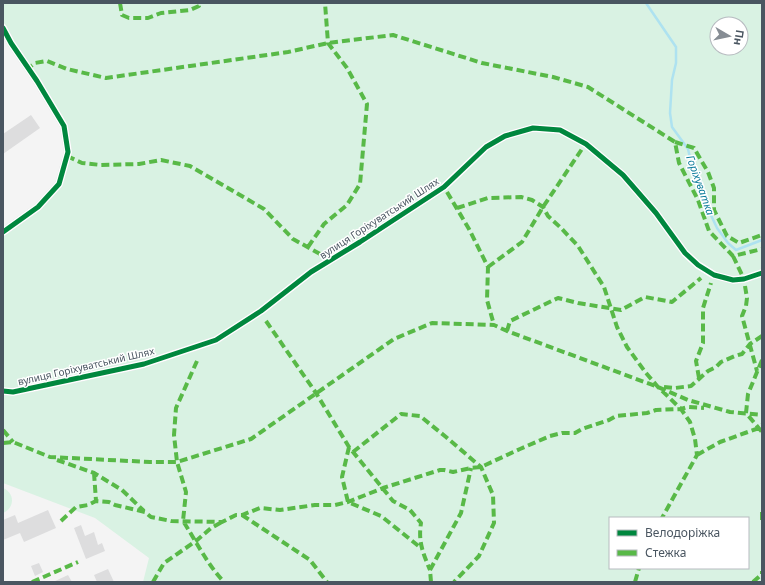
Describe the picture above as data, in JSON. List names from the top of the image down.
{
  "streets": {
    "street": ["вулиця Горіхуватський Шлях"]
  },
  "water": ["Горіхуватка"],
  "legend": ["Велодоріжка", "Стежка"],
  "north": "right"
}
